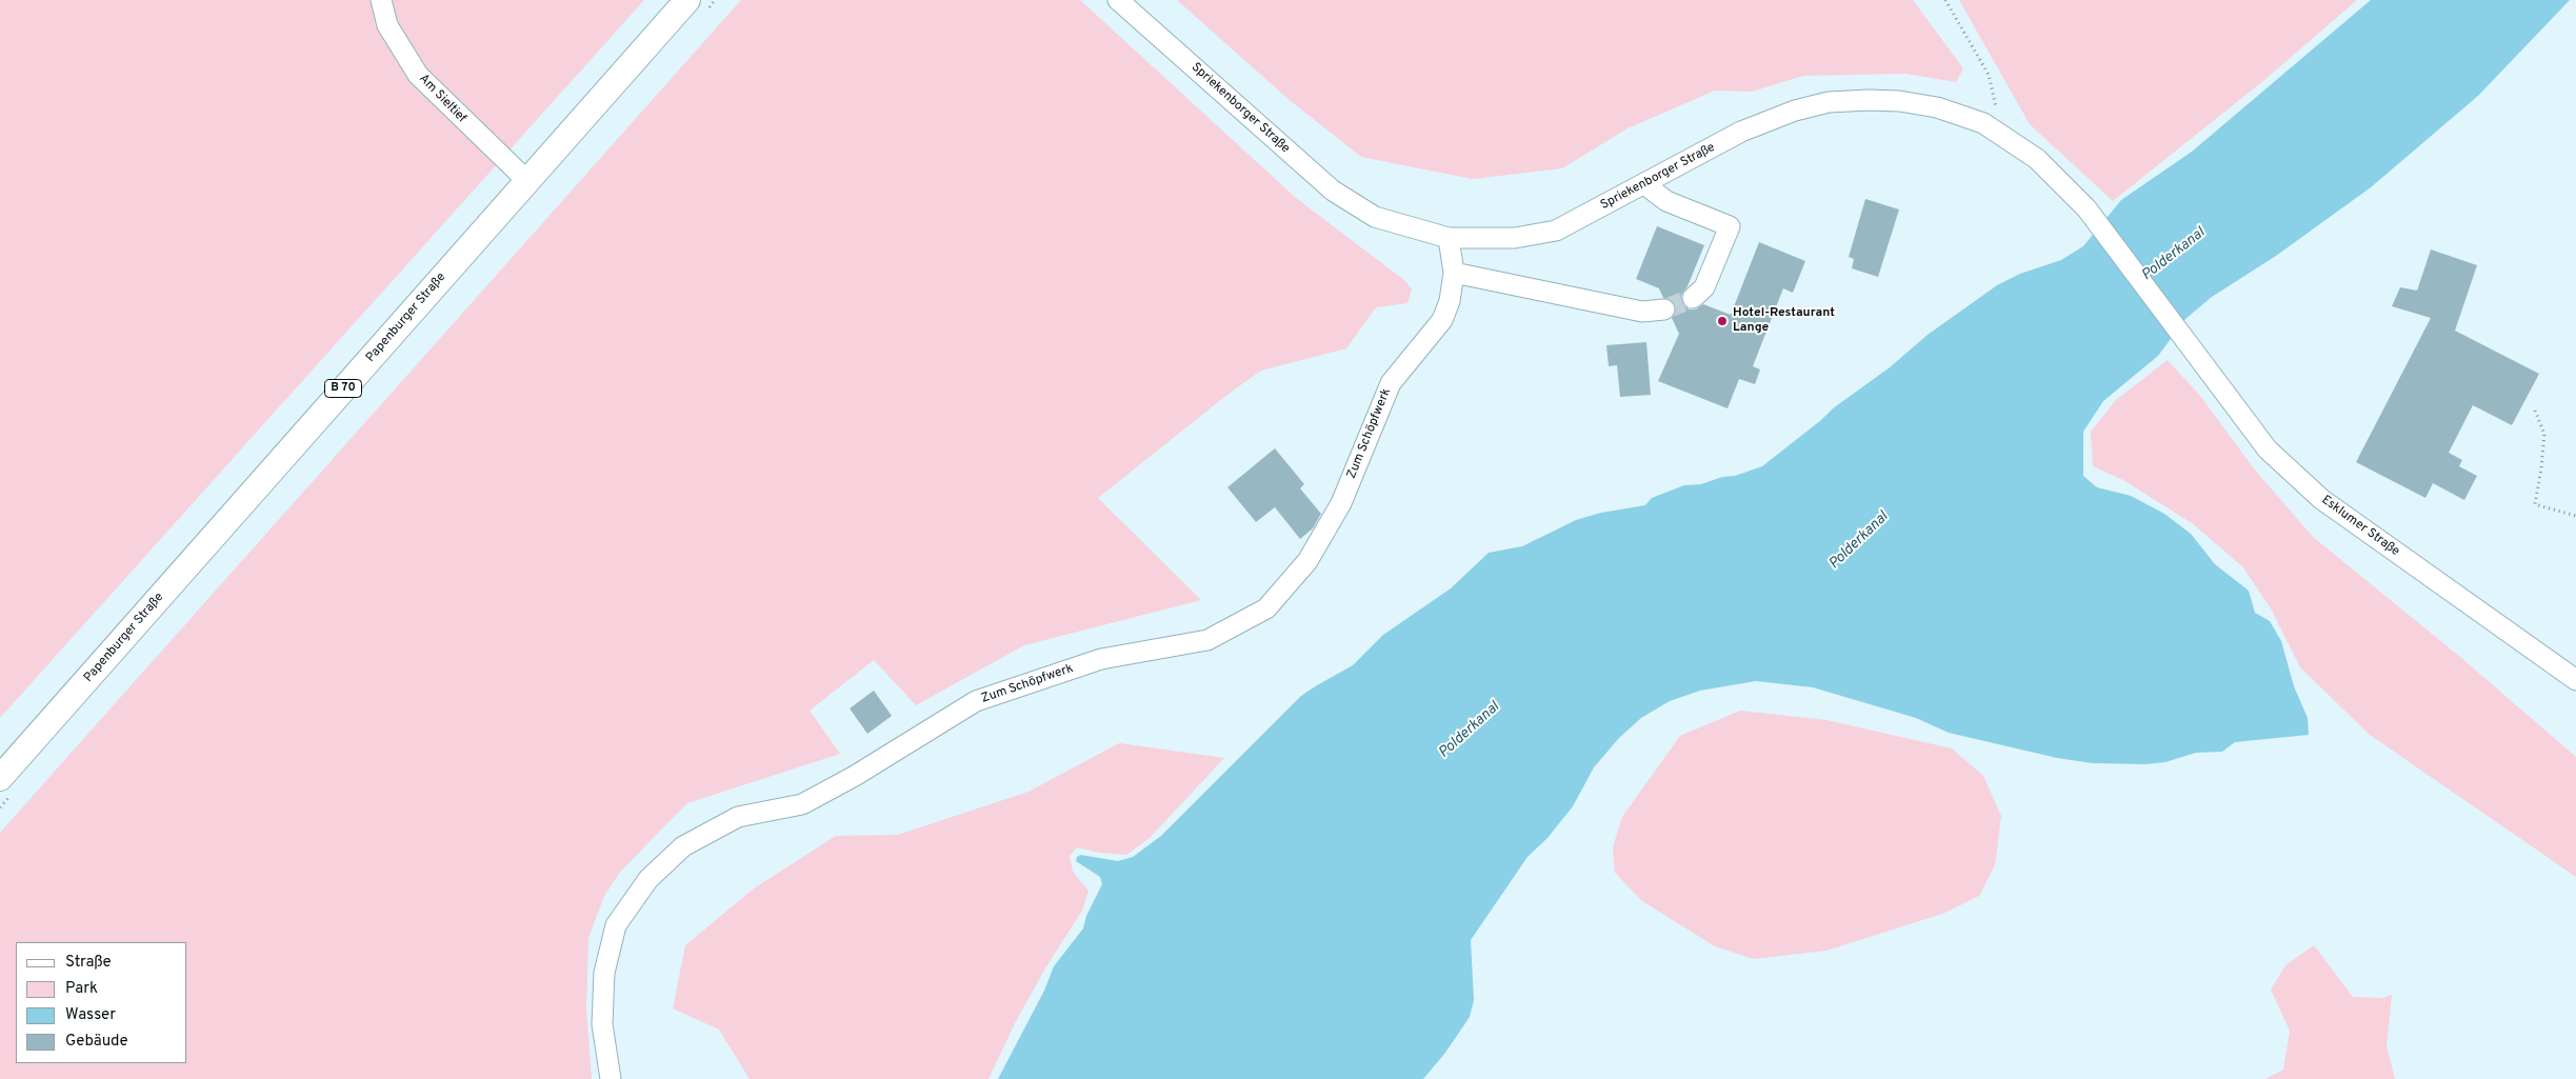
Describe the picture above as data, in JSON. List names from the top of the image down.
{
  "streets": {
    "main road": ["Papenburger Straße", "B 70"],
    "street": [
      "Am Sieltief",
      "Spriekenborger Straße",
      "Zum Schöpfwerk",
      "Esklumer Straße"
    ]
  },
  "crossings": [
    ["Am Sieltief", "Papenburger Straße"],
    ["Spriekenborger Straße", "Zum Schöpfwerk"],
    ["Spriekenborger Straße", "Esklumer Straße"]
  ],
  "water": ["Polderkanal"],
  "places": ["Hotel-Restaurant Lange"],
  "legend": [
    "Straße",
    "Park",
    "Wasser",
    "Gebäude"
  ]
}
